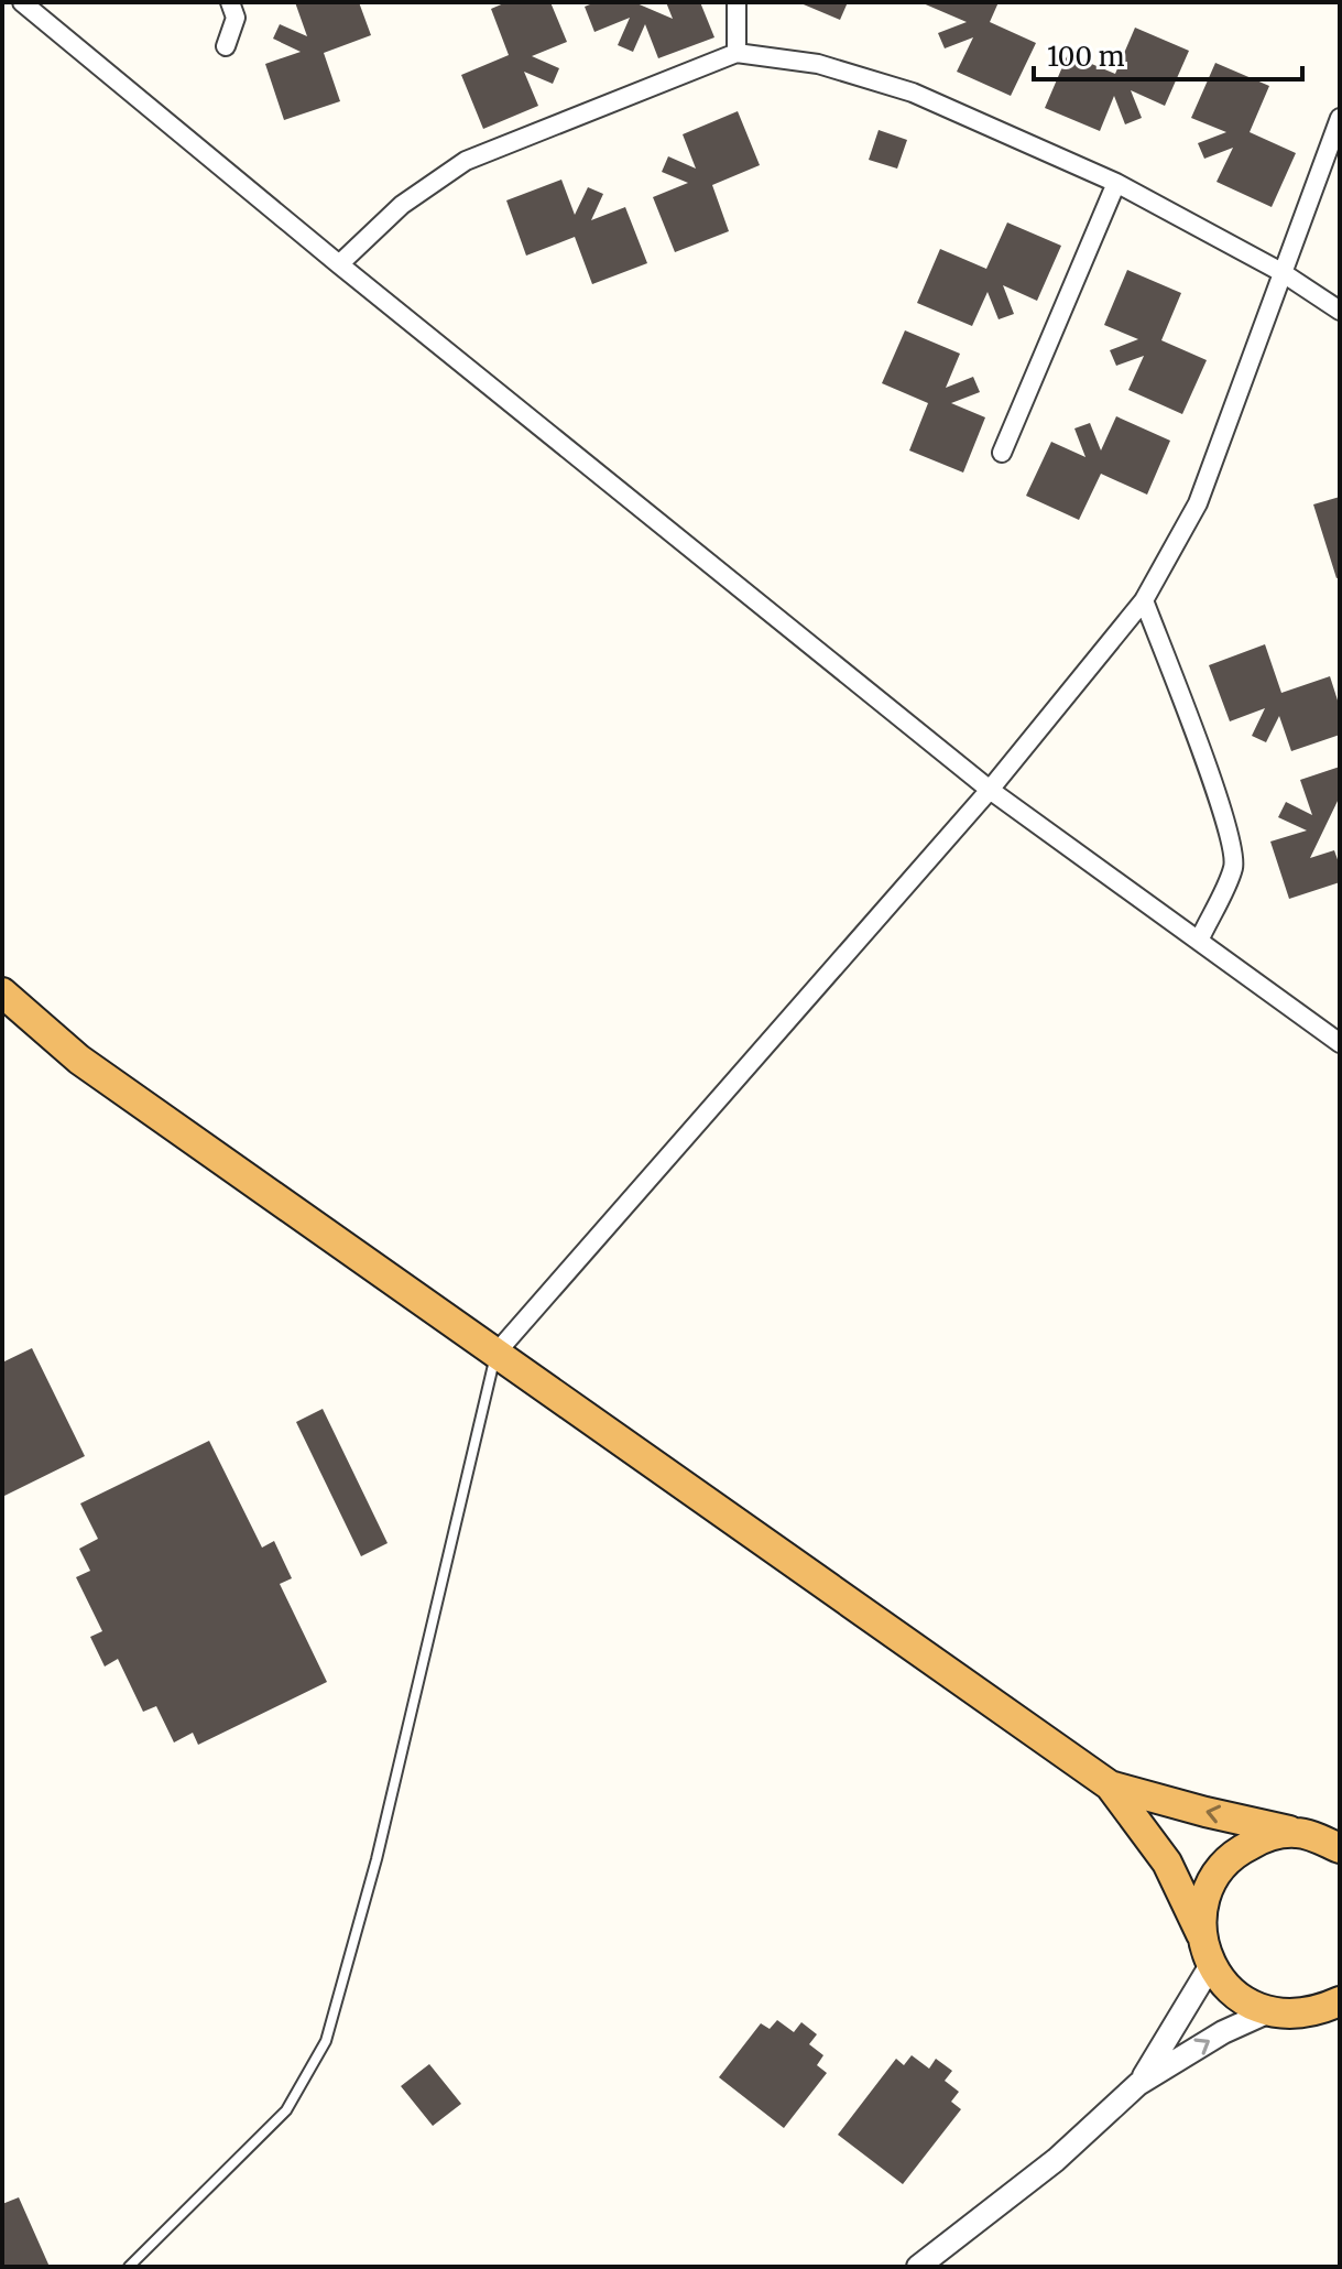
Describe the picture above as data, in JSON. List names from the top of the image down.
{
  "scale_bar": "100 m"
}
